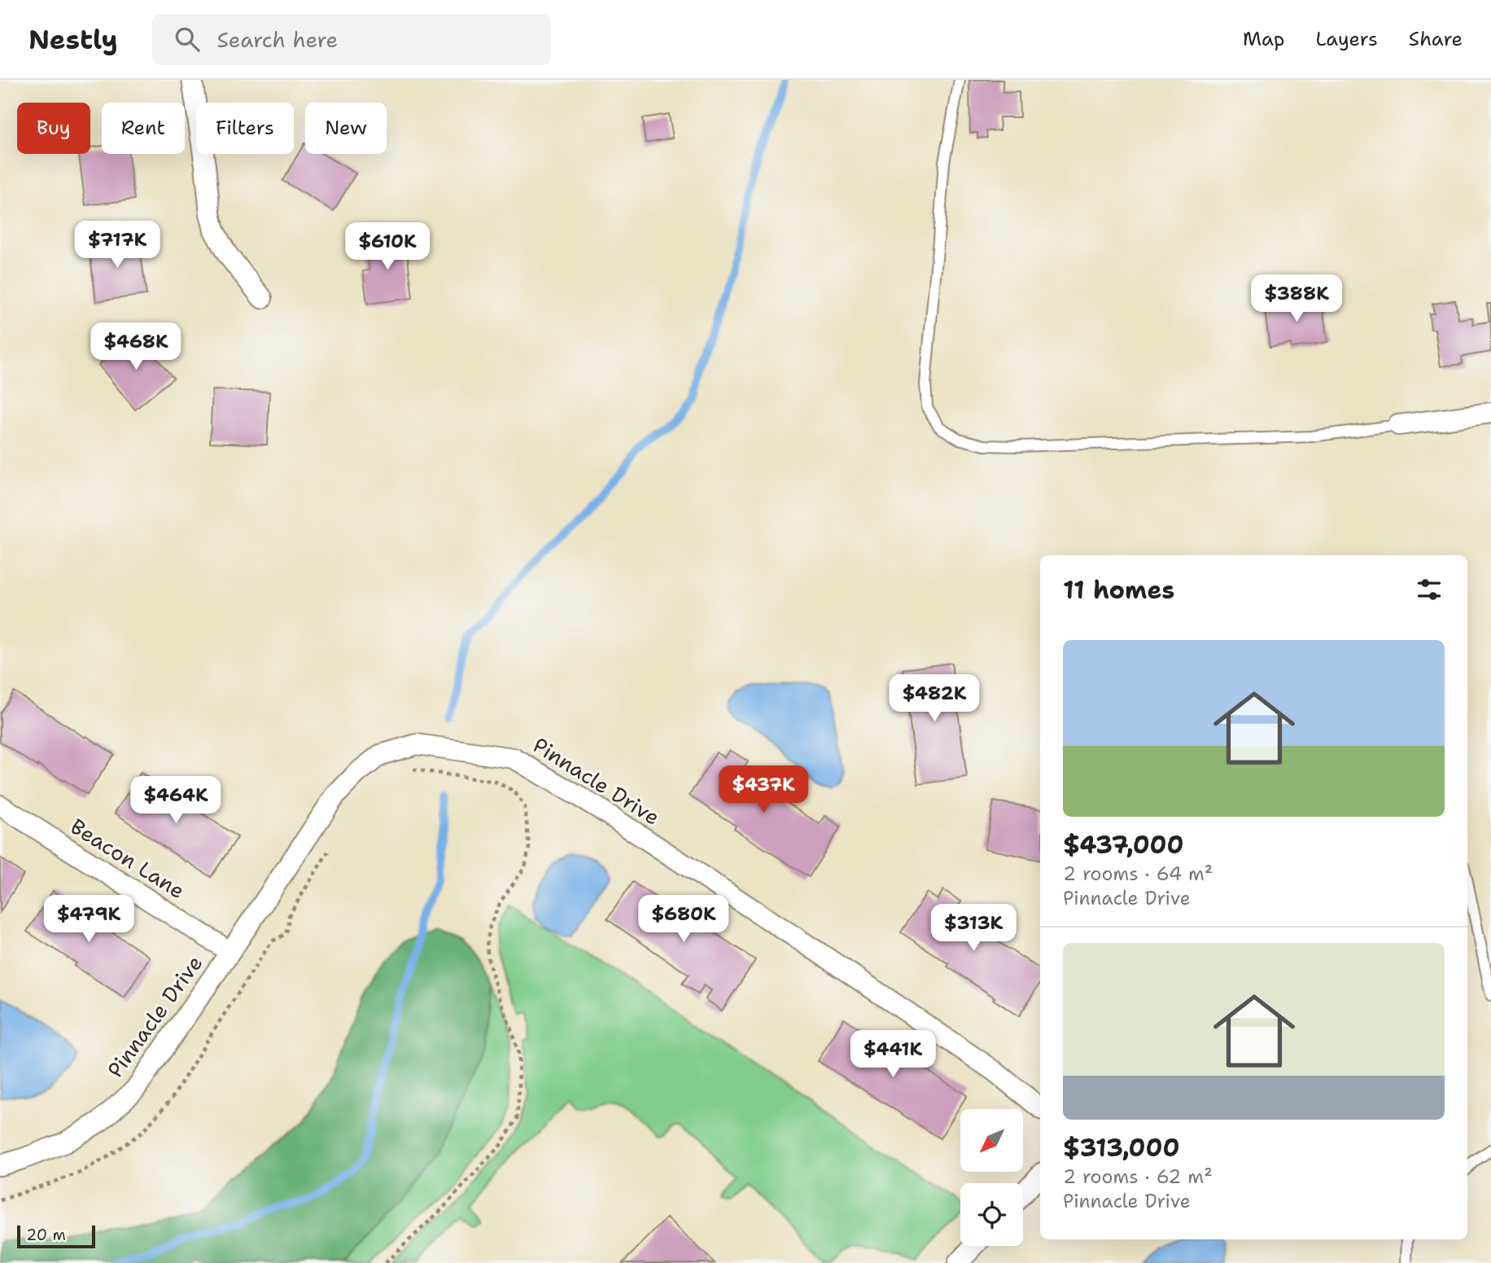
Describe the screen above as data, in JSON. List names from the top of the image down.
{
  "streets": {
    "street": ["Pinnacle Drive", "Beacon Lane"]
  },
  "crossings": [
    ["Pinnacle Drive", "Beacon Lane"]
  ],
  "scale_bar": "20 m",
  "north": "bottom left",
  "page": {
    "header": "Nestly",
    "search": "Search here",
    "nav": ["Map", "Layers", "Share"],
    "chip": [
      "Buy",
      "Rent",
      "Filters",
      "New"
    ],
    "price": [
      "$717K",
      "$610K",
      "$388K",
      "$468K",
      "$482K",
      "$437K",
      "$464K",
      "$479K",
      "$680K",
      "$313K",
      "$441K"
    ],
    "heading": "11 homes",
    "list": [
      {
        "name": "$437,000",
        "note": "2 rooms · 64 m² · Pinnacle Drive"
      },
      {
        "name": "$313,000",
        "note": "2 rooms · 62 m² · Pinnacle Drive"
      }
    ],
    "scale": "20 m"
  }
}
